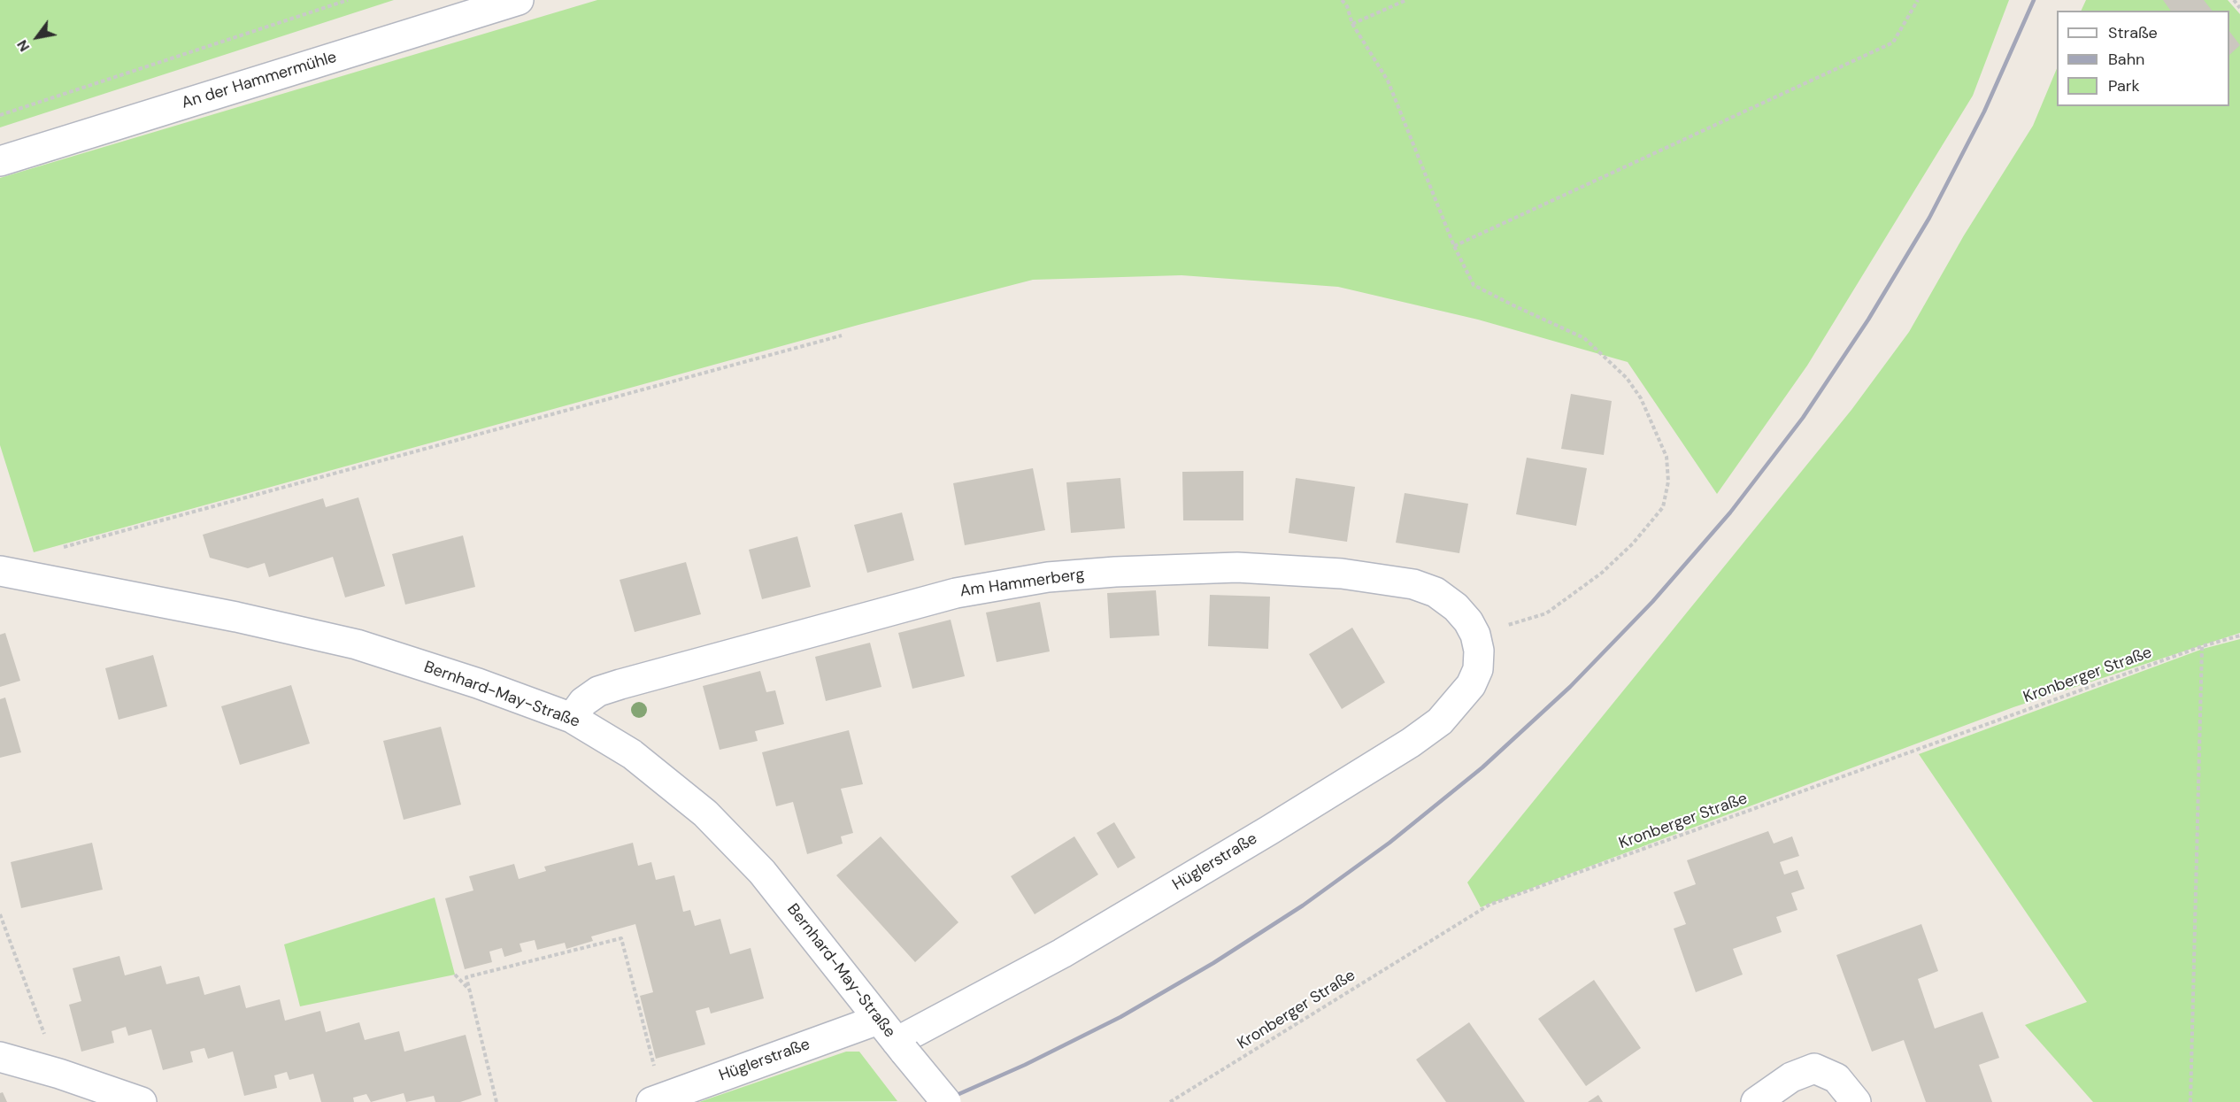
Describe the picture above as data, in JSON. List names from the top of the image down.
{
  "streets": {
    "street": [
      "An der Hammermühle",
      "Am Hammerberg",
      "Bernhard-May-Straße",
      "Hüglerstraße"
    ],
    "path": ["Kronberger Straße"]
  },
  "crossings": [
    ["Am Hammerberg", "Bernhard-May-Straße"],
    ["Am Hammerberg", "Hüglerstraße"],
    ["Bernhard-May-Straße", "Hüglerstraße"]
  ],
  "legend": ["Straße", "Bahn", "Park"],
  "north": "bottom left"
}
